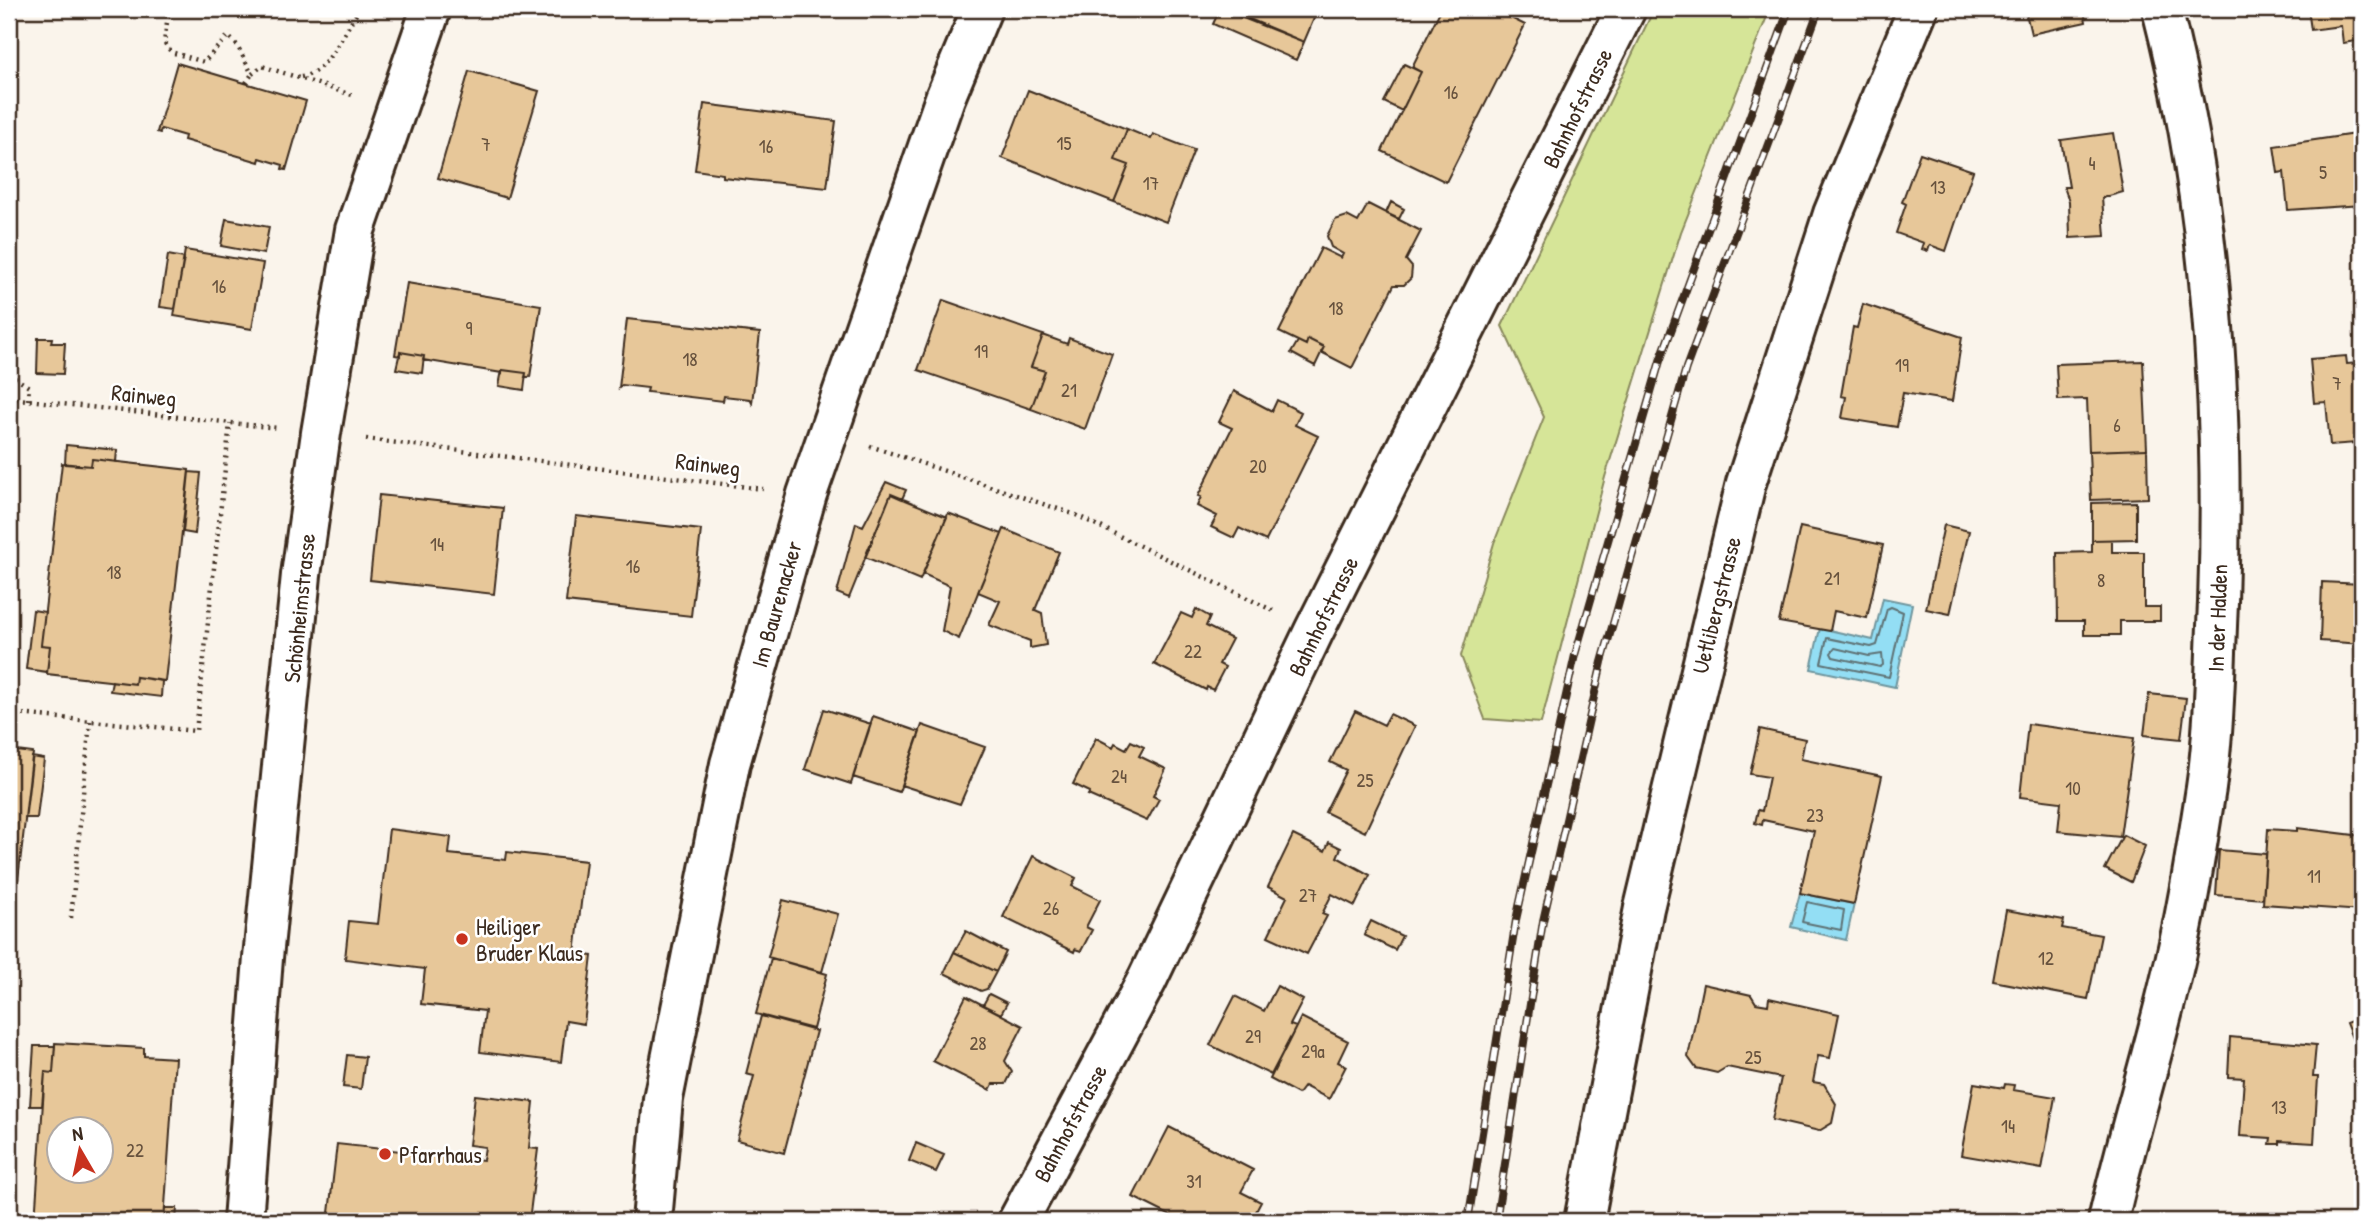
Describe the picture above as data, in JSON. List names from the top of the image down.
{
  "streets": {
    "street": [
      "Bahnhofstrasse",
      "Im Baurenacker",
      "Uetlibergstrasse",
      "Schönheimstrasse",
      "In der Halden"
    ],
    "path": ["Rainweg"]
  },
  "crossings": [
    ["Rainweg", "Im Baurenacker"],
    ["Rainweg", "Schönheimstrasse"]
  ],
  "places": ["Heiliger Bruder Klaus", "Pfarrhaus"],
  "house_numbers": [
    "16",
    "15",
    "7",
    "16",
    "4",
    "5",
    "17",
    "13",
    "16",
    "18",
    "9",
    "19",
    "18",
    "19",
    "7",
    "21",
    "6",
    "20",
    "14",
    "16",
    "18",
    "21",
    "8",
    "22",
    "24",
    "25",
    "10",
    "23",
    "11",
    "27",
    "26",
    "12",
    "29",
    "28",
    "29a",
    "25",
    "13",
    "14",
    "22",
    "31"
  ],
  "north": "top"
}
